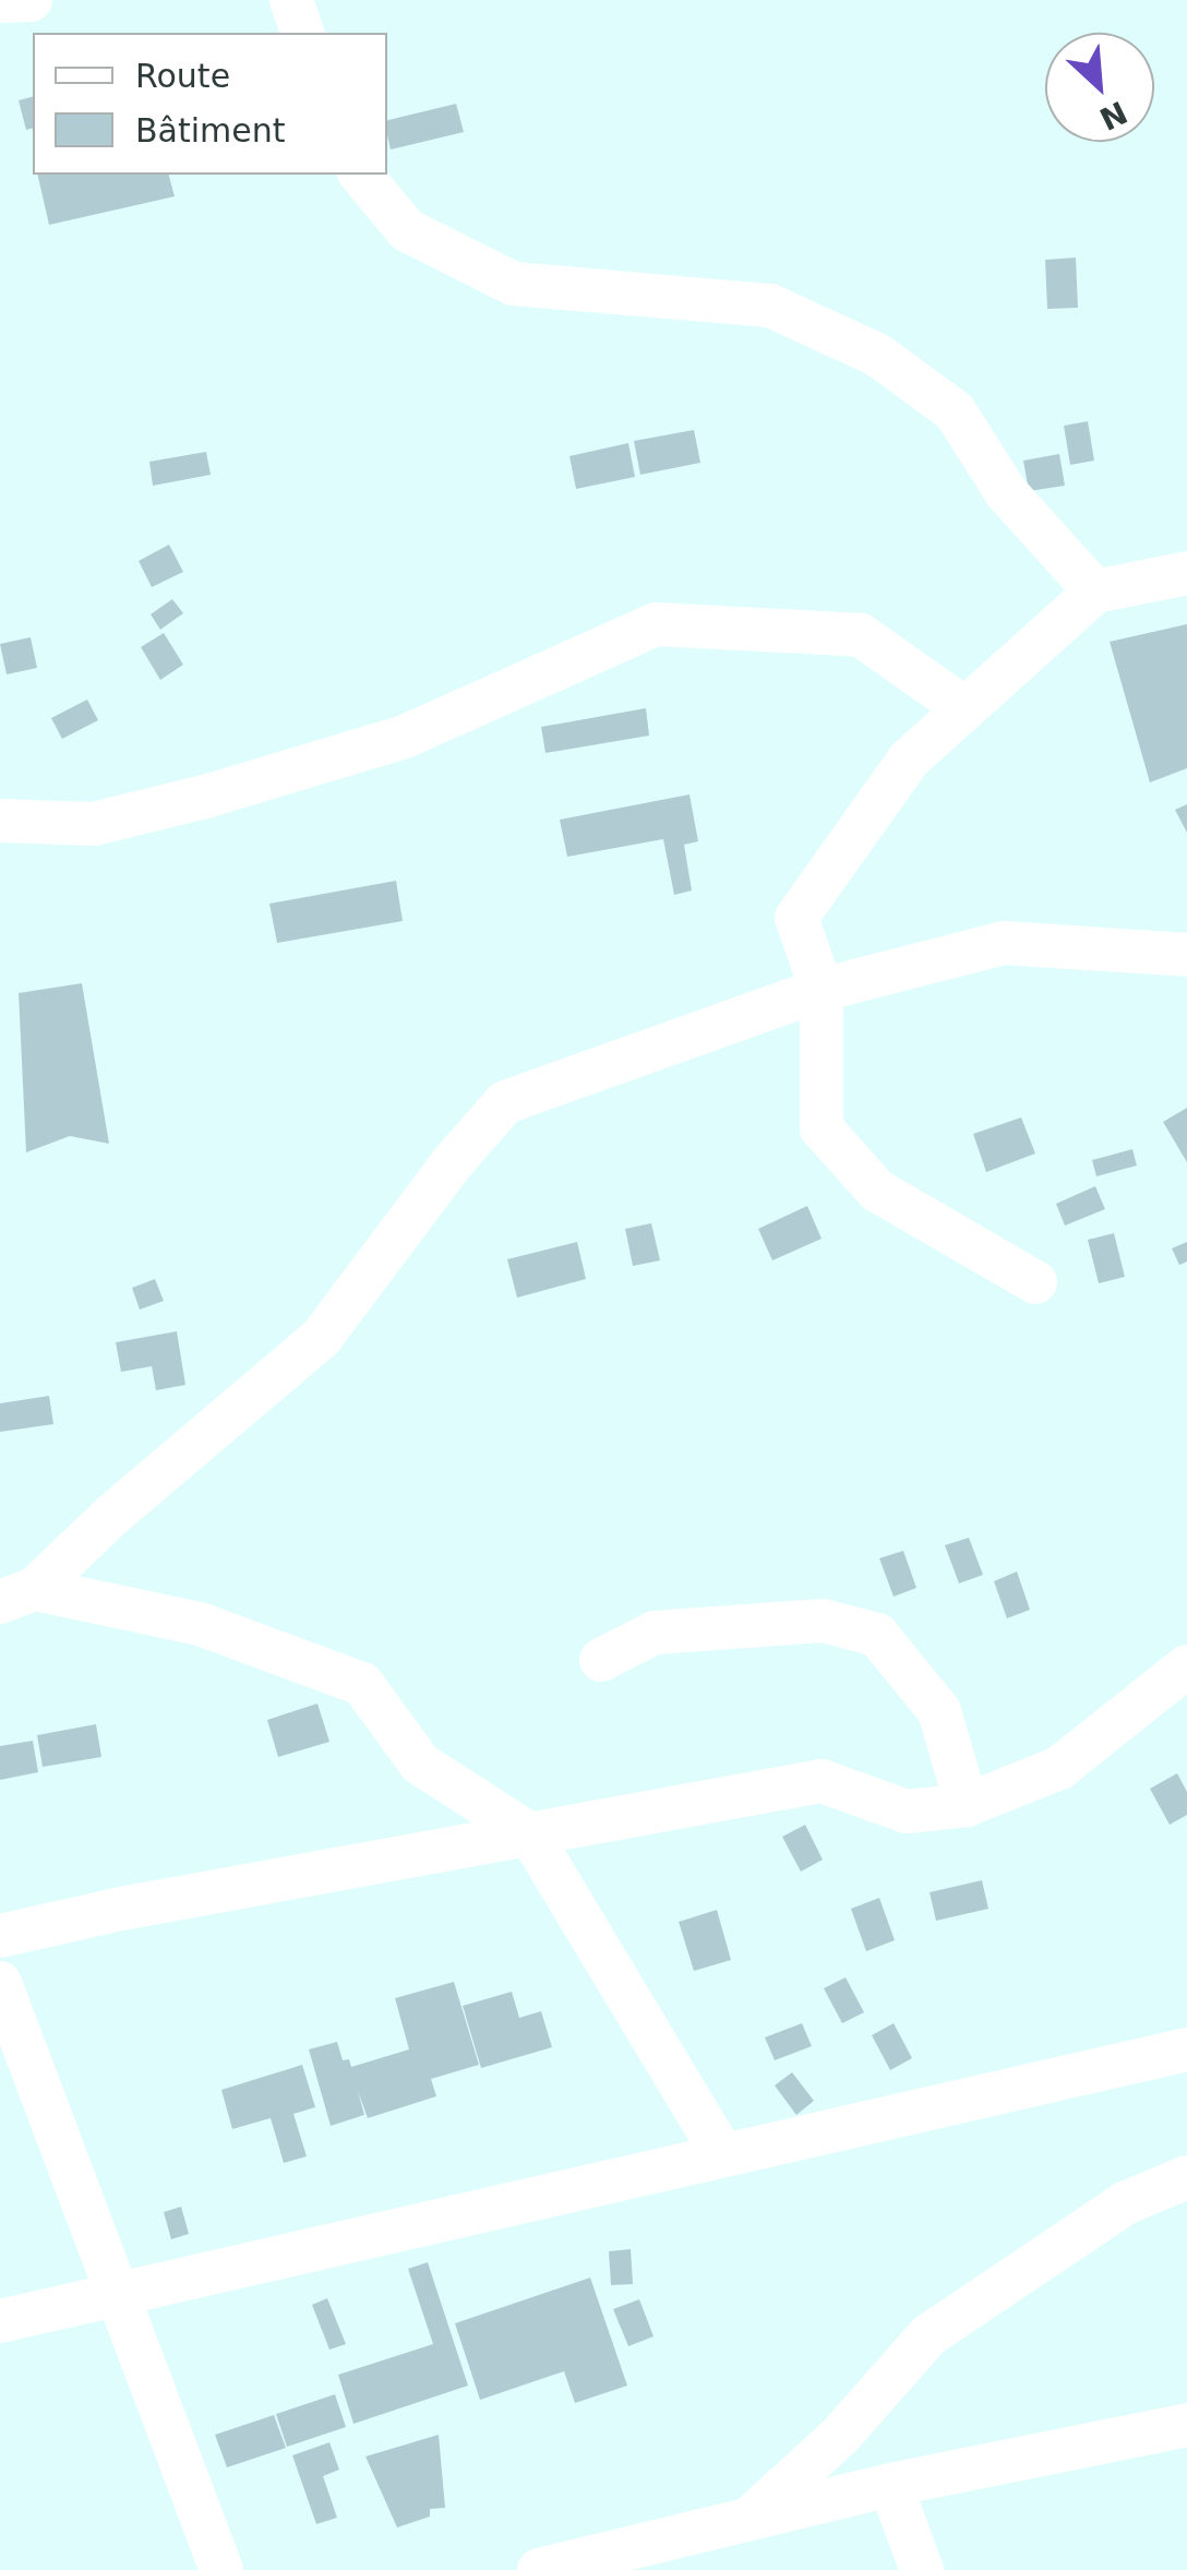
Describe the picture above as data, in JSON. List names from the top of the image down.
{
  "legend": ["Route", "Bâtiment"],
  "north": "bottom right"
}
